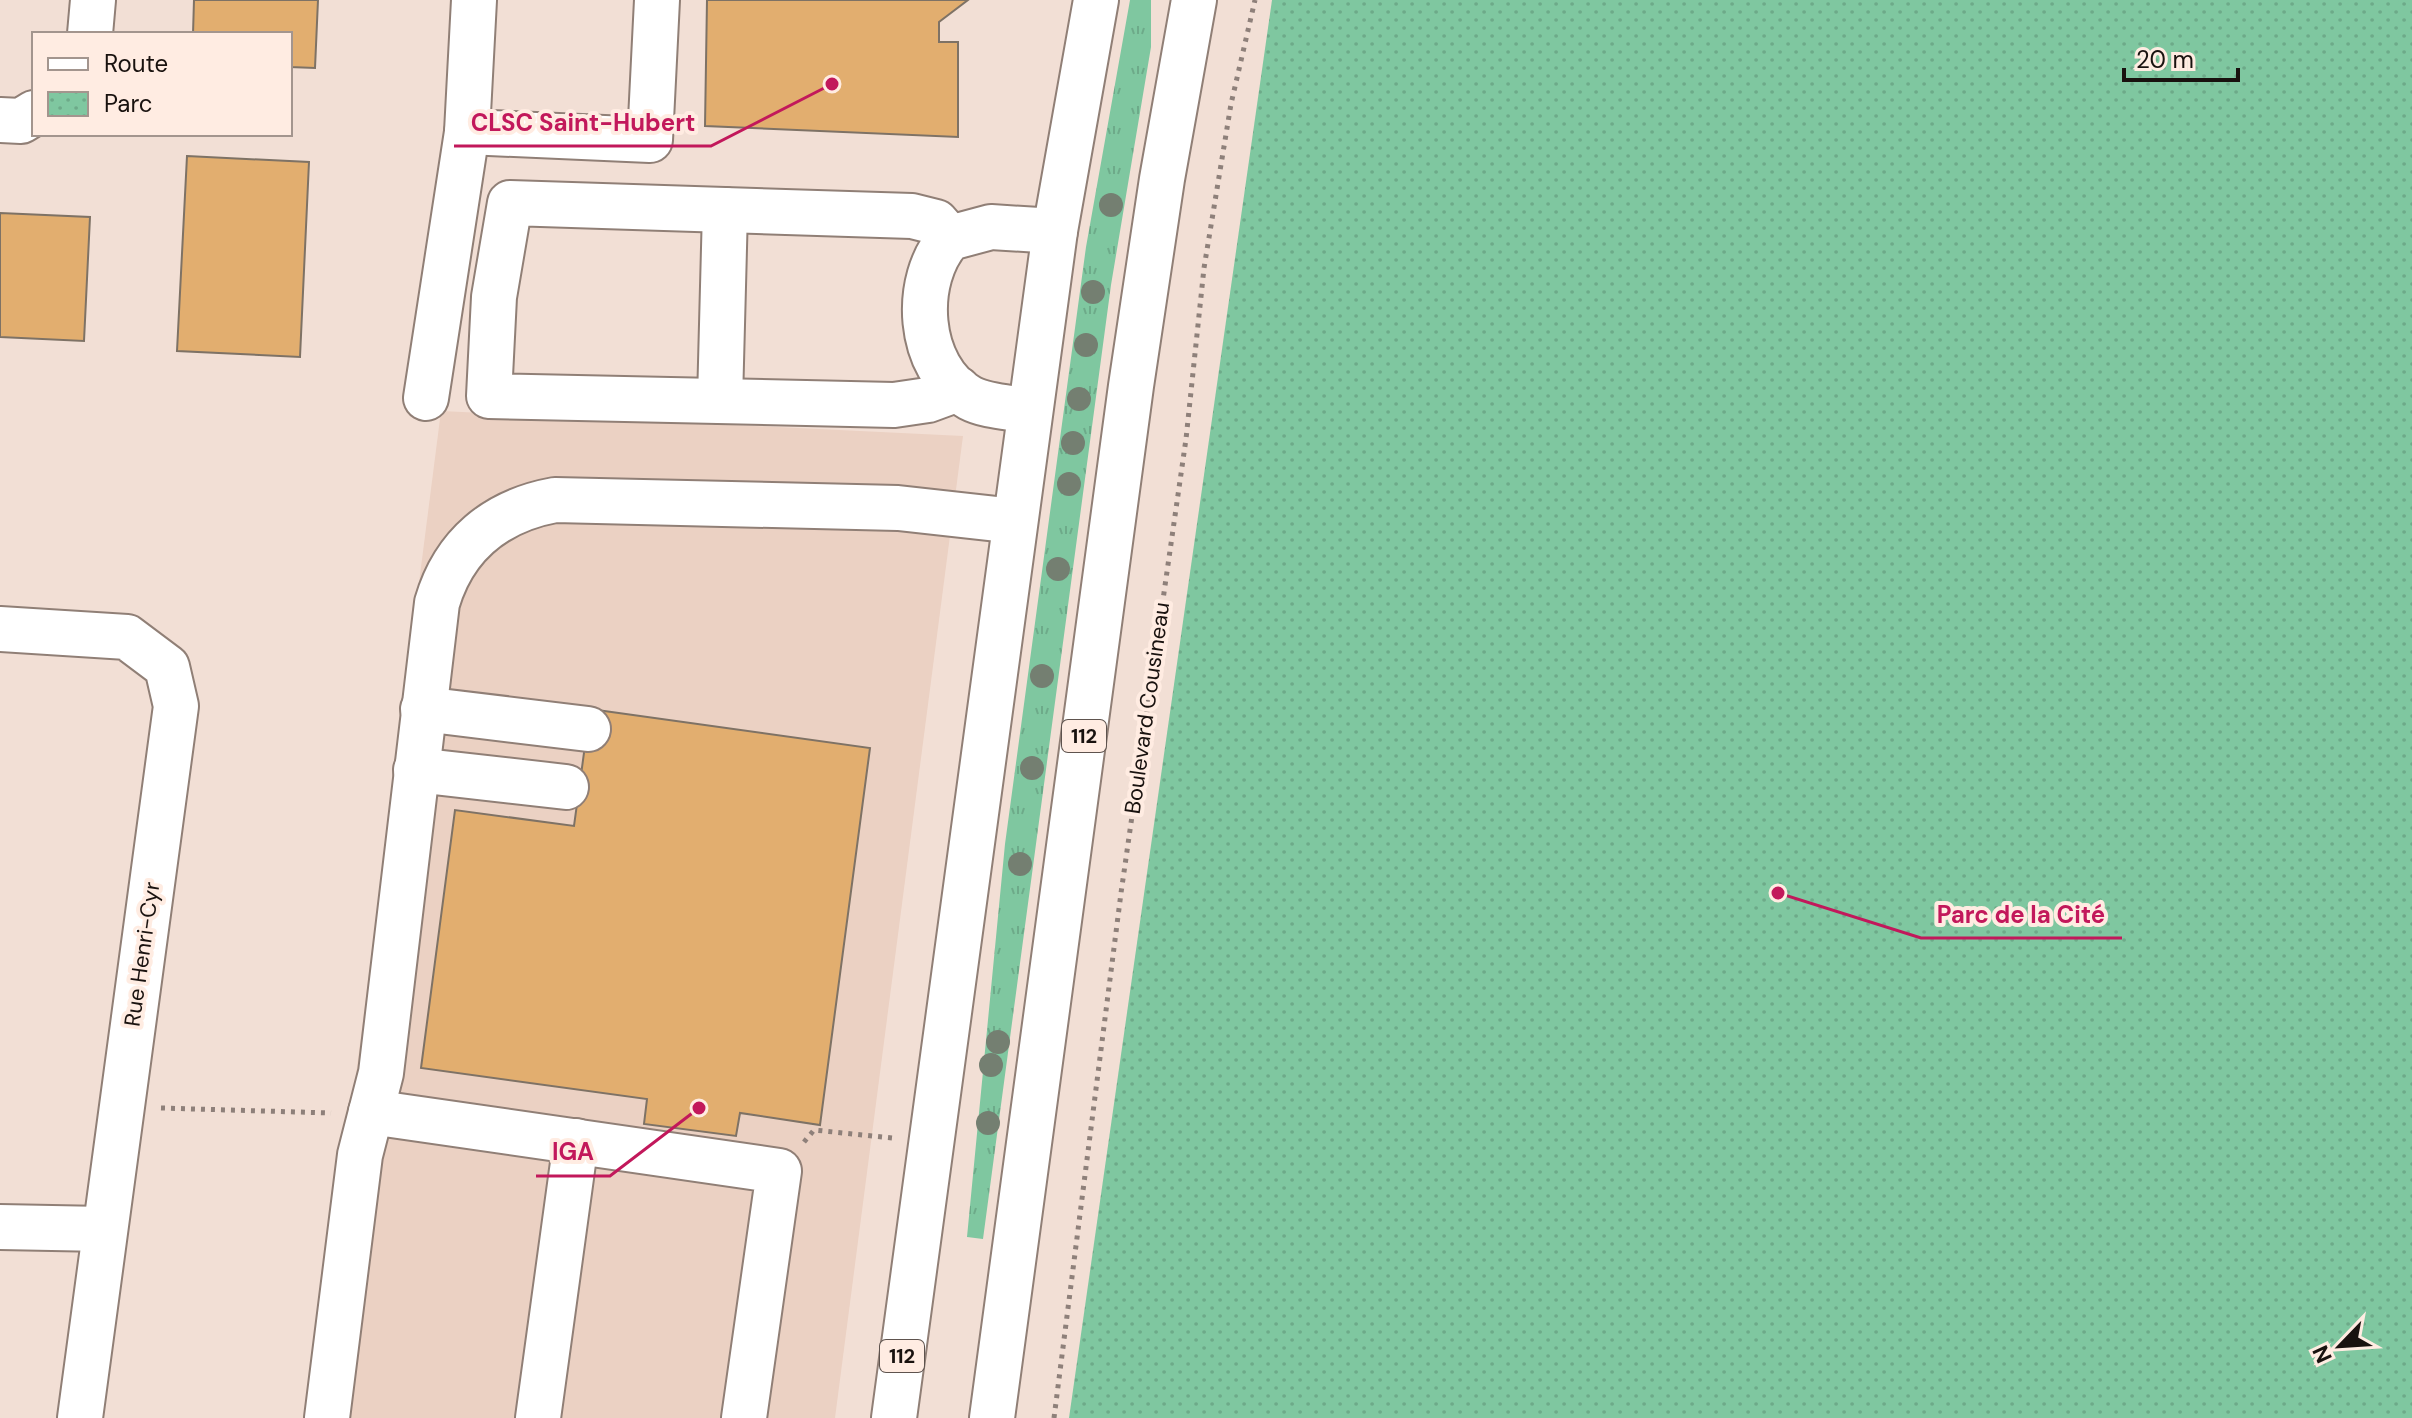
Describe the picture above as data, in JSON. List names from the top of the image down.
{
  "streets": {
    "main road": ["112", "Rue Henri-Cyr"],
    "path": ["Boulevard Cousineau"]
  },
  "places": ["CLSC Saint-Hubert", "Parc de la Cité", "IGA"],
  "legend": ["Route", "Parc"],
  "scale_bar": "20 m",
  "north": "bottom left"
}
